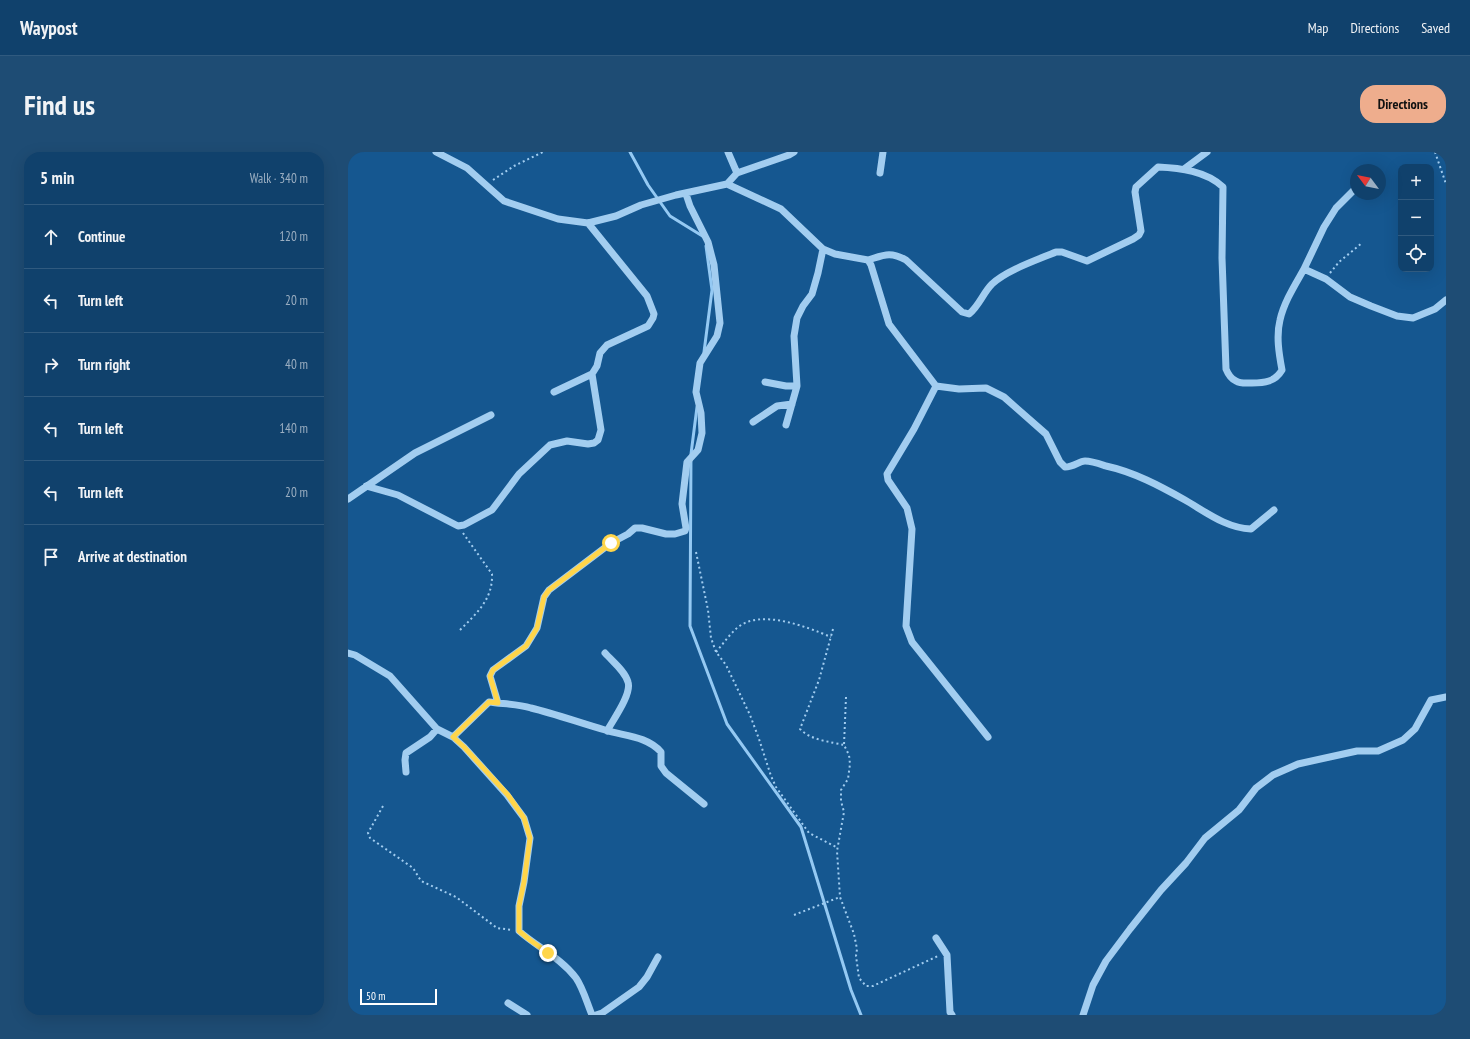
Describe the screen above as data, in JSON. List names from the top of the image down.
{
  "scale_bar": "50 m",
  "north": "top left",
  "page": {
    "header": "Waypost",
    "nav": ["Map", "Directions", "Saved"],
    "buttons": "Directions",
    "title": "Find us",
    "heading": ["5 min", "Walk · 340 m"],
    "map_buttons": ["+", "−"],
    "list": [
      ["Continue", "120 m"],
      ["Turn left", "20 m"],
      ["Turn right", "40 m"],
      ["Turn left", "140 m"],
      ["Turn left", "20 m"],
      "Arrive at destination"
    ],
    "scale": "50 m"
  }
}
